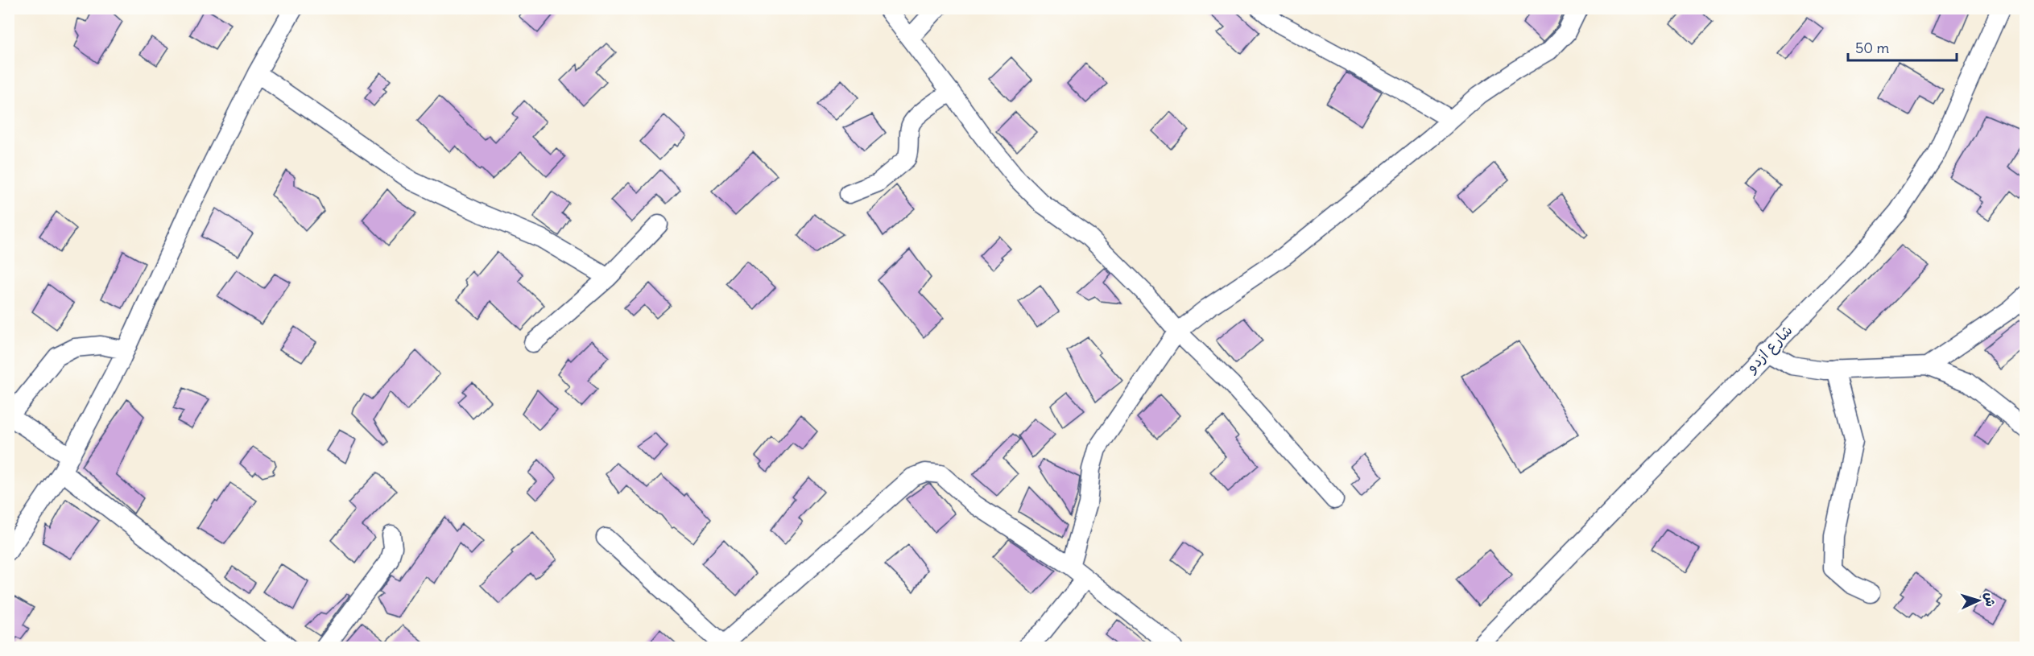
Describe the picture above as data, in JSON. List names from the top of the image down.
{
  "streets": {
    "street": ["شارع ازدو"]
  },
  "scale_bar": "50 m",
  "north": "right"
}
